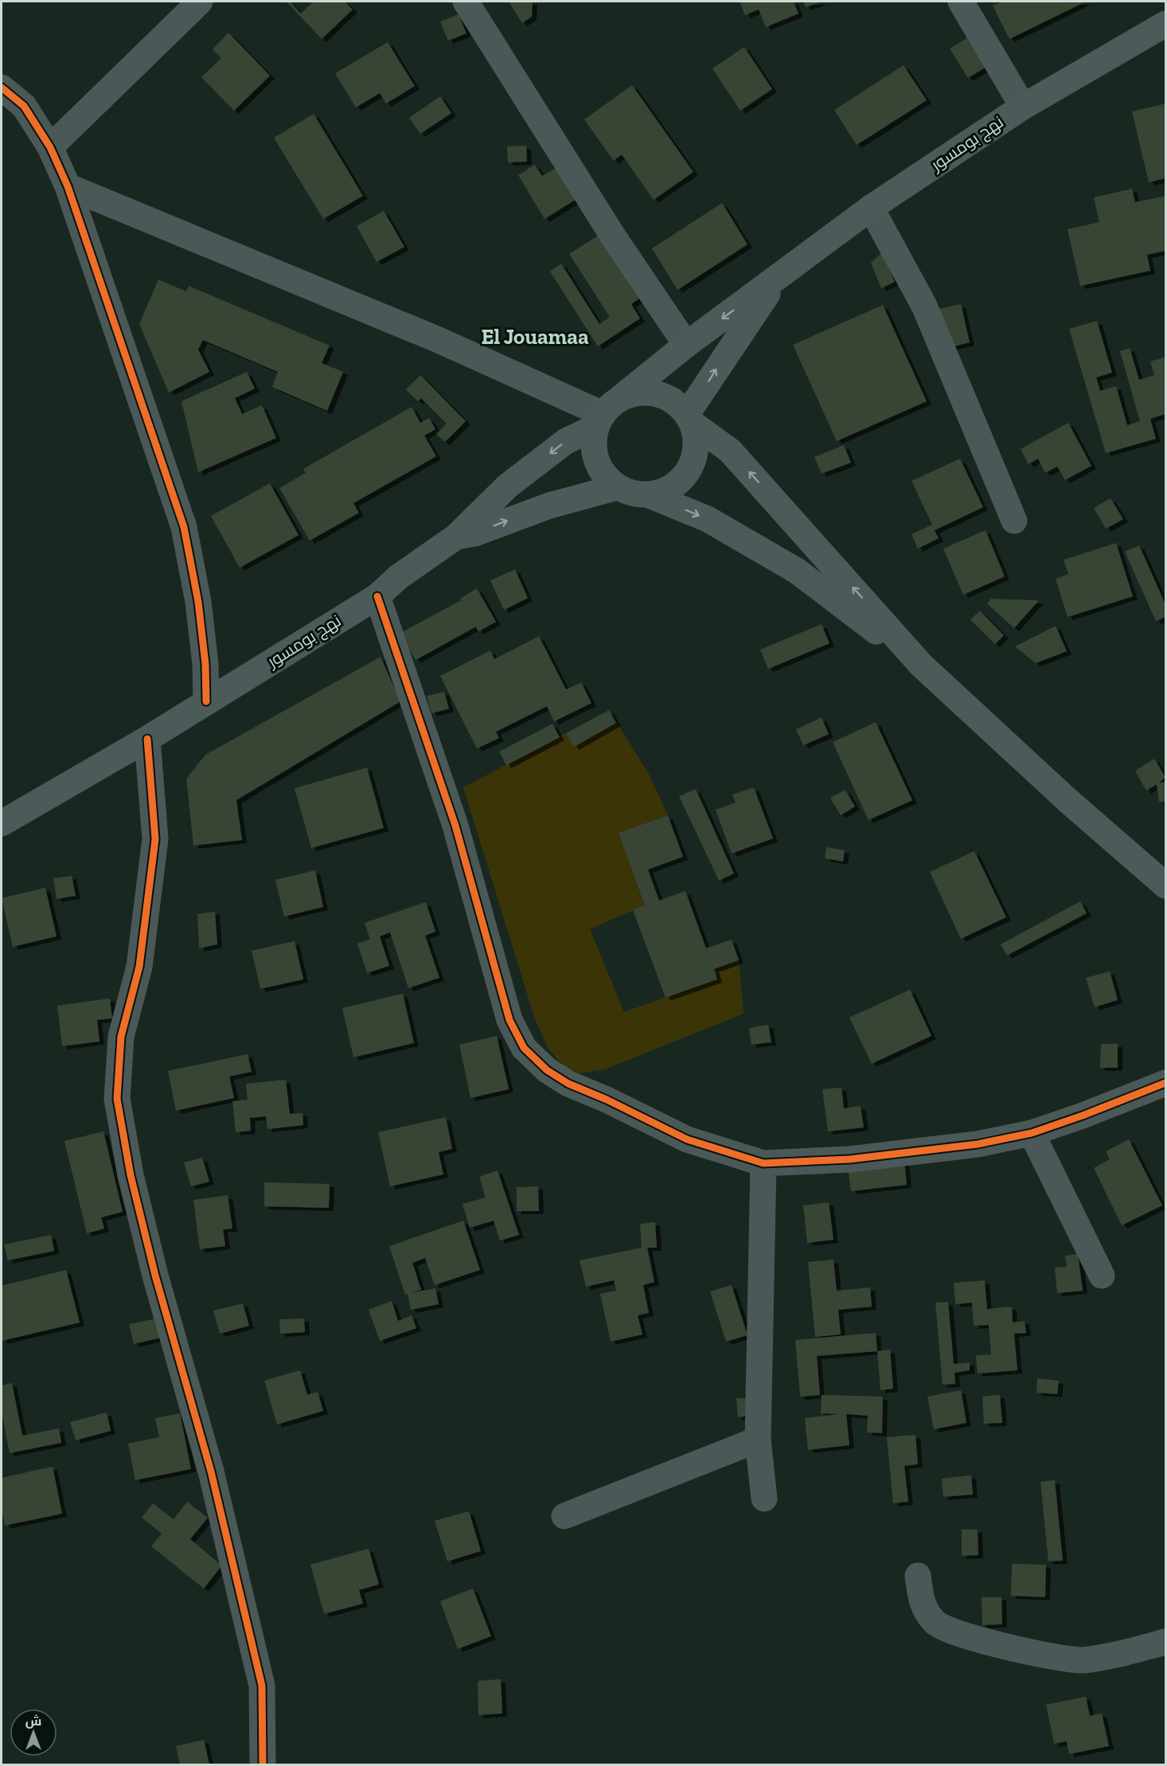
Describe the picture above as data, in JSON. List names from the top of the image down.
{
  "streets": {
    "main road": ["نهج بومسور"]
  },
  "districts": ["El Jouamaa"],
  "north": "top"
}
